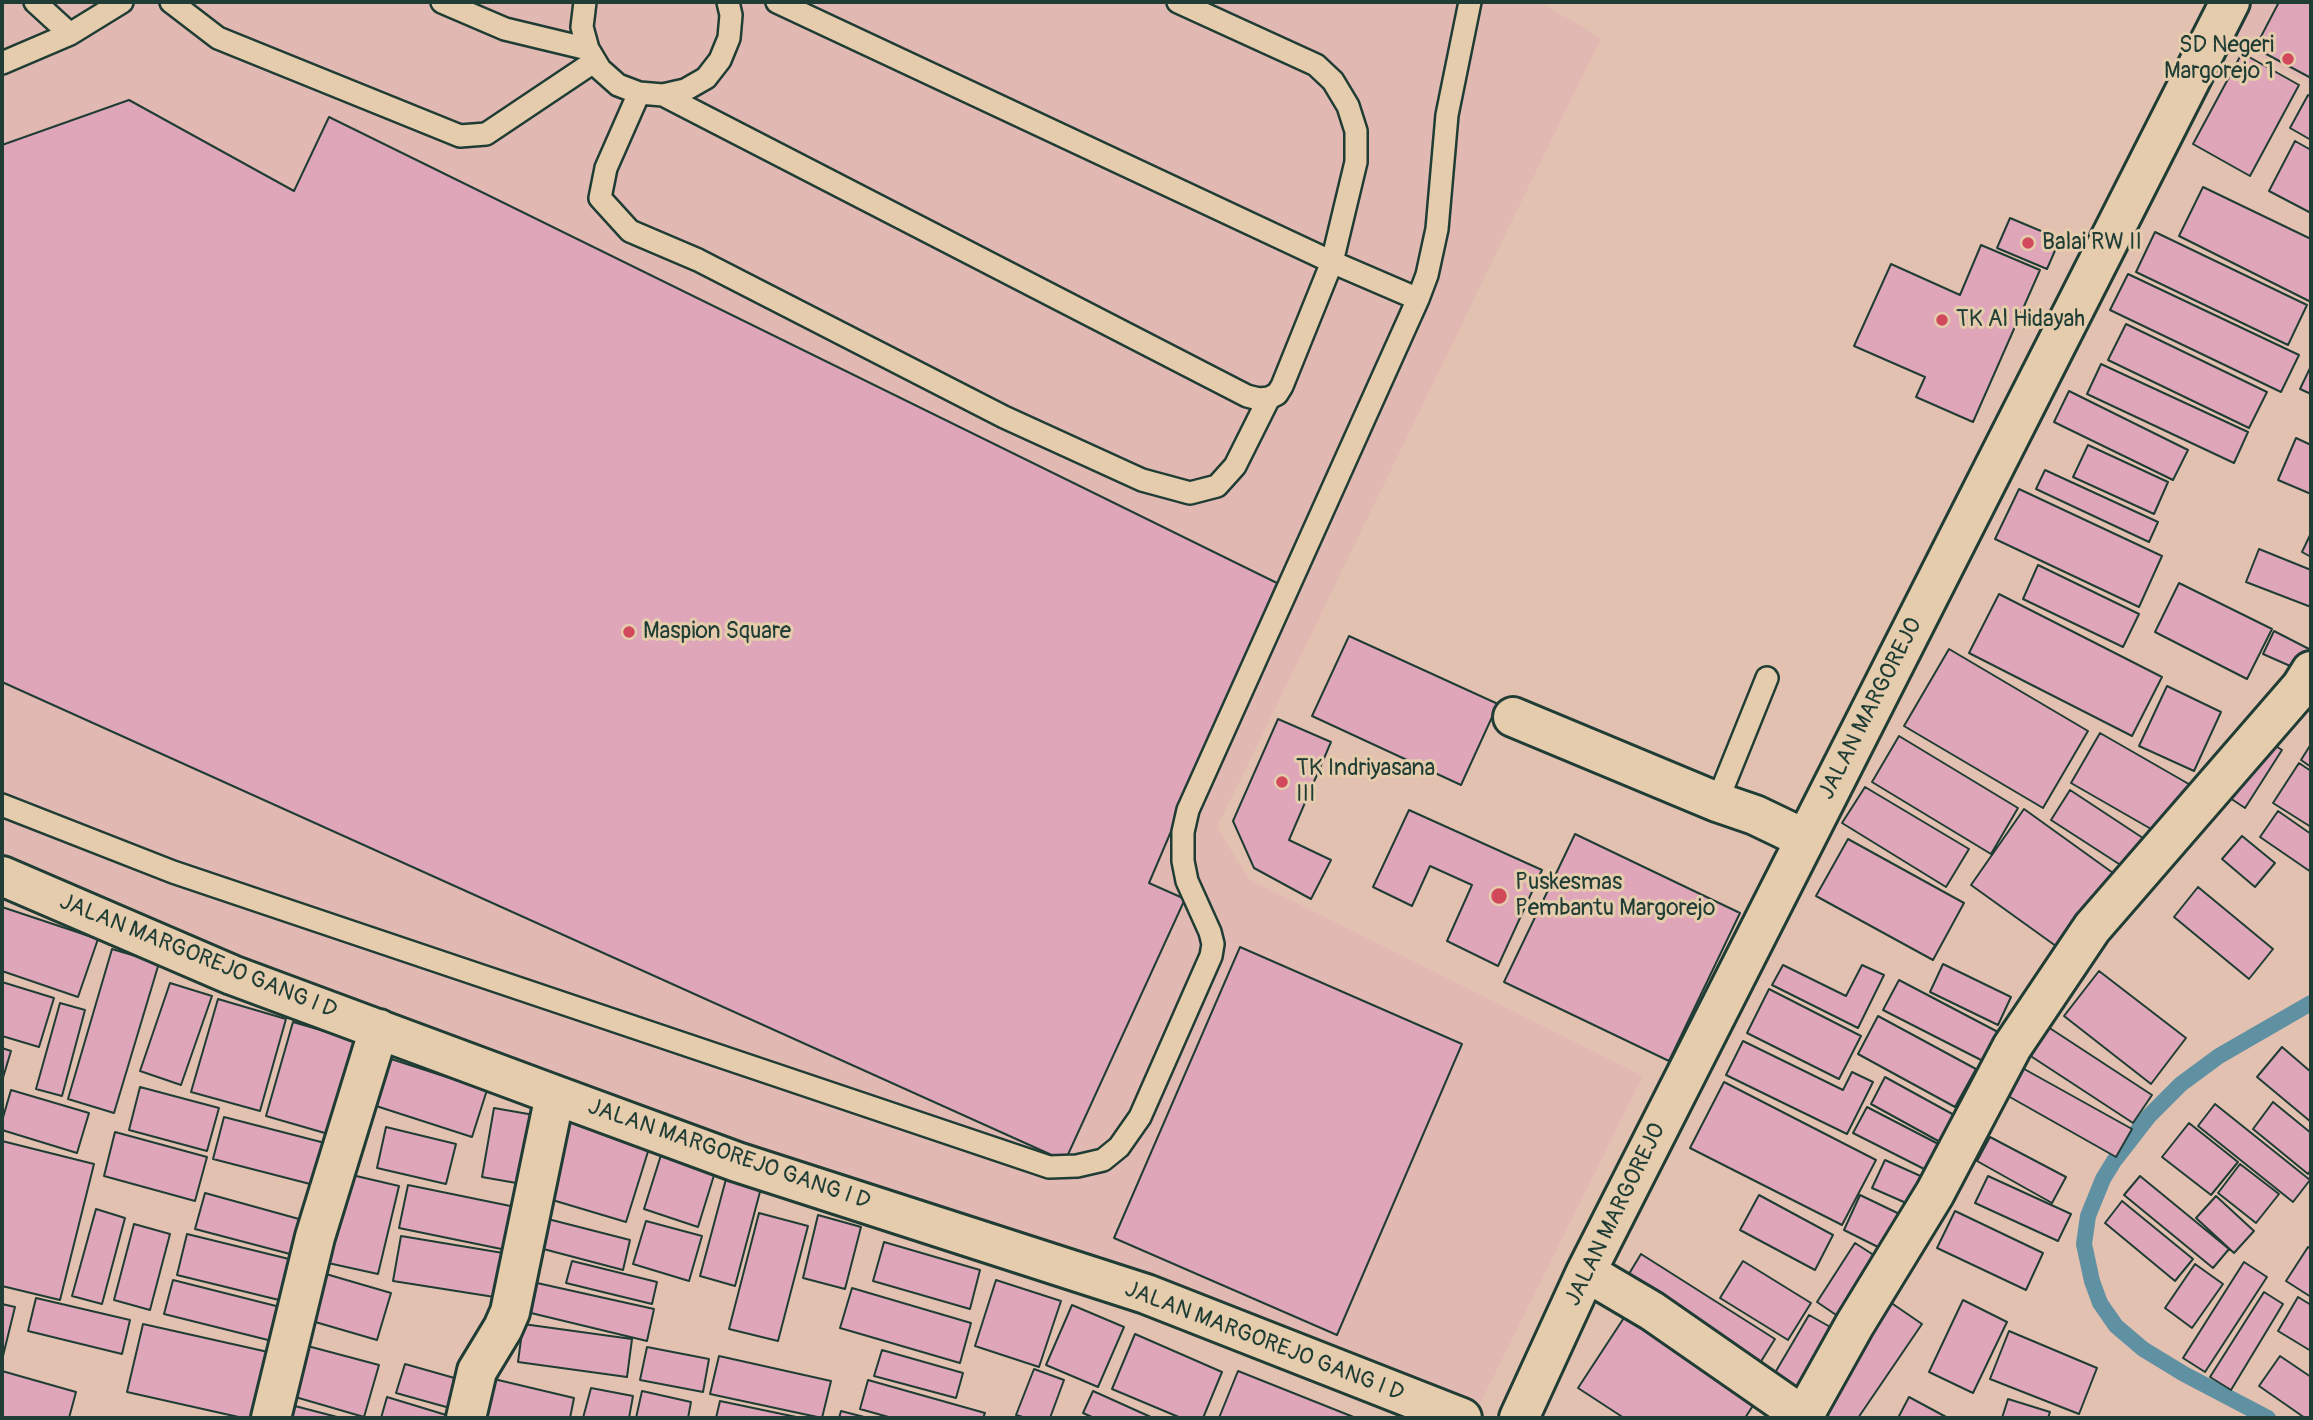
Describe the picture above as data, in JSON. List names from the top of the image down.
{
  "streets": {
    "street": ["JALAN MARGOREJO", "JALAN MARGOREJO GANG I D"]
  },
  "places": [
    "SD Negeri Margorejo 1",
    "Balai RW II",
    "TK Al Hidayah",
    "Maspion Square",
    "TK Indriyasana III",
    "Puskesmas Pembantu Margorejo"
  ]
}
